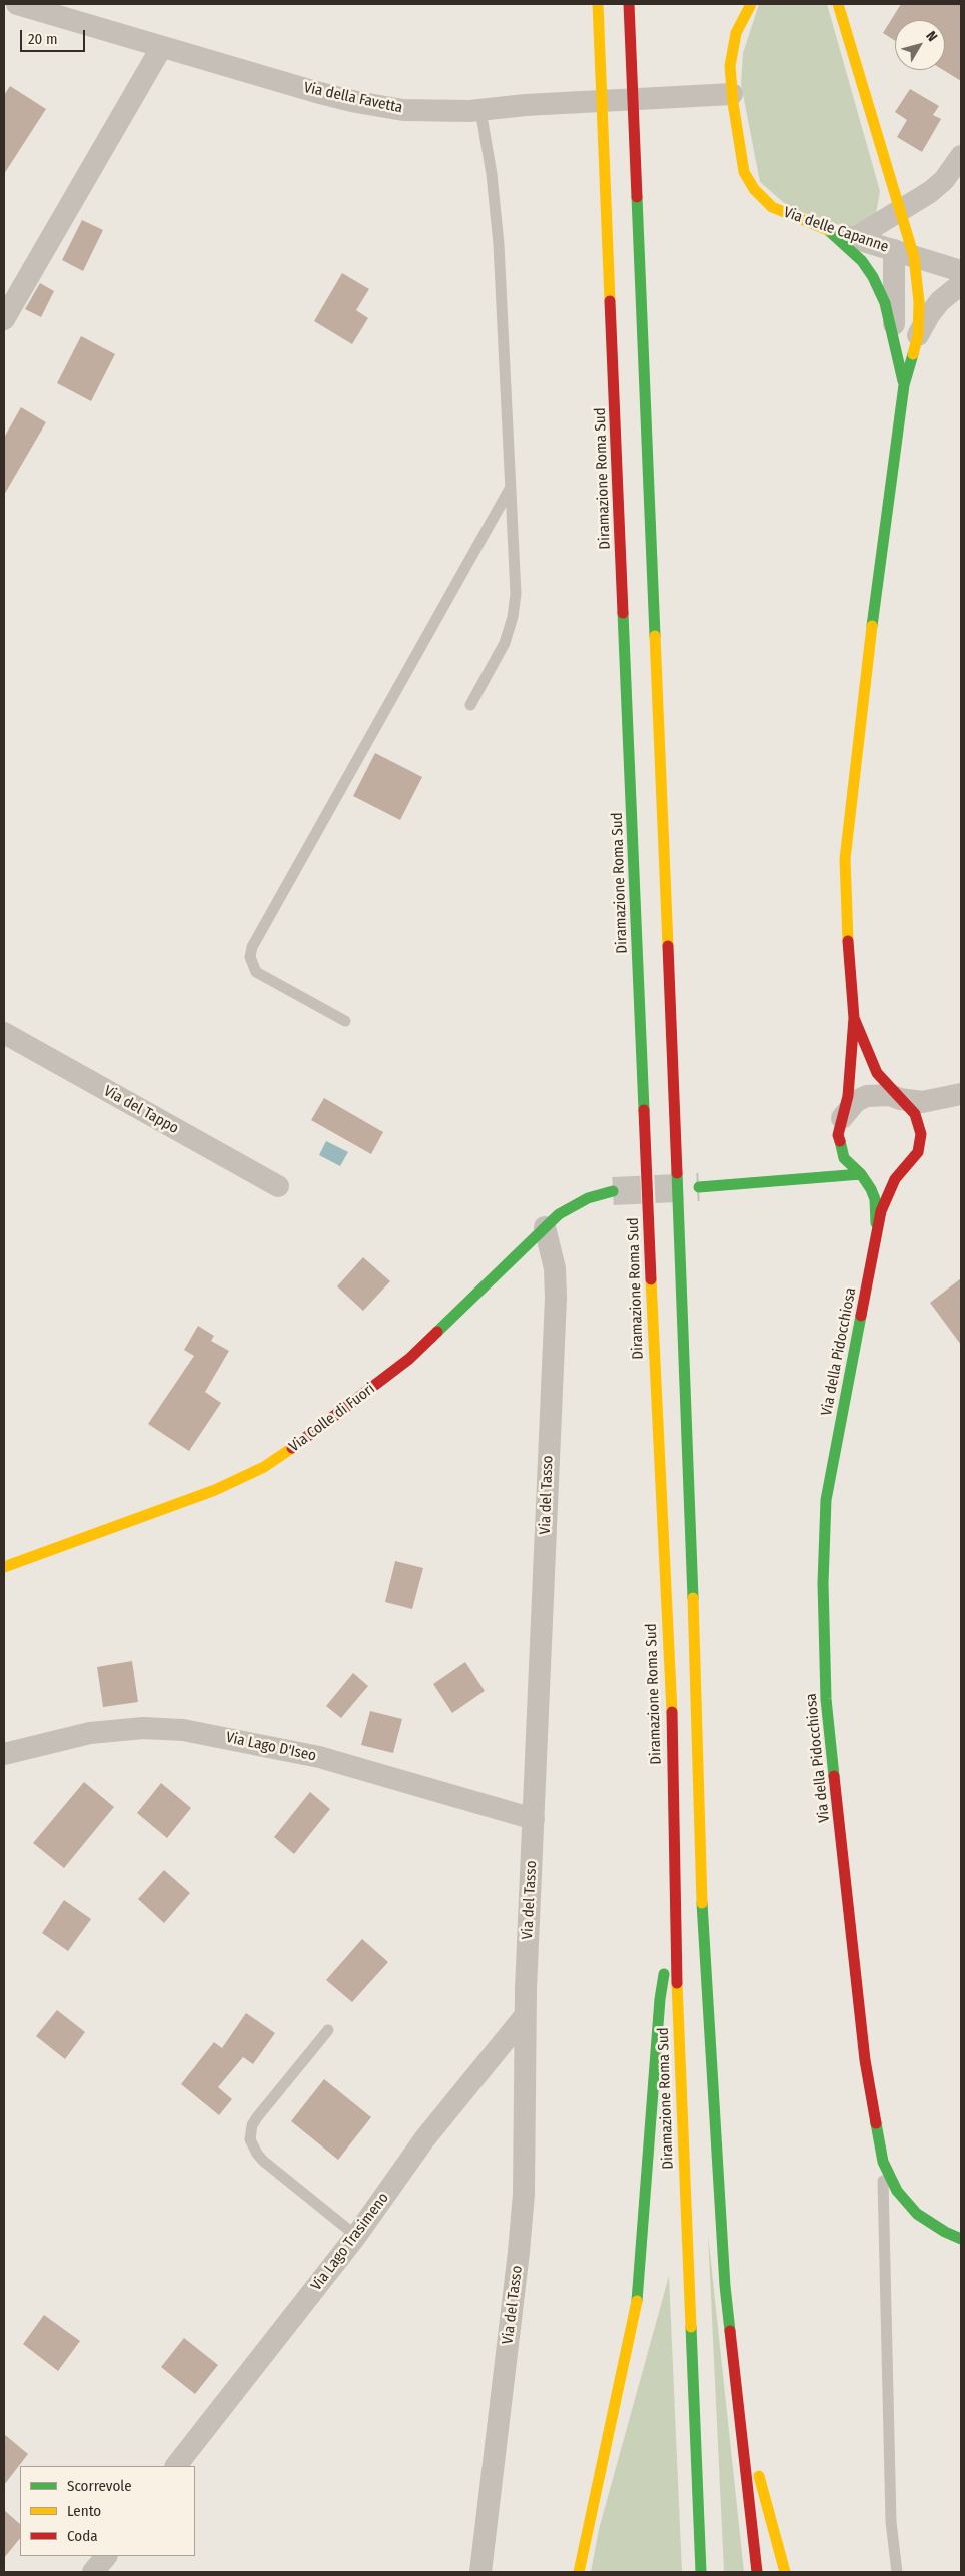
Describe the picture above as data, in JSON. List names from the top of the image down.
{
  "streets": {
    "main road": [
      "Via delle Capanne",
      "Diramazione Roma Sud",
      "Via della Pidocchiosa",
      "Via Colle di Fuori"
    ],
    "street": [
      "Via della Favetta",
      "Via del Tappo",
      "Via del Tasso",
      "Via Lago D'Iseo",
      "Via Lago Trasimeno"
    ]
  },
  "crossings": [
    ["Via della Favetta", "Via delle Capanne"],
    ["Via Colle di Fuori", "Via del Tasso"],
    ["Via del Tasso", "Via Lago D'Iseo"],
    ["Via del Tasso", "Via Lago Trasimeno"]
  ],
  "legend": ["Scorrevole", "Lento", "Coda"],
  "scale_bar": "20 m",
  "north": "top right"
}
